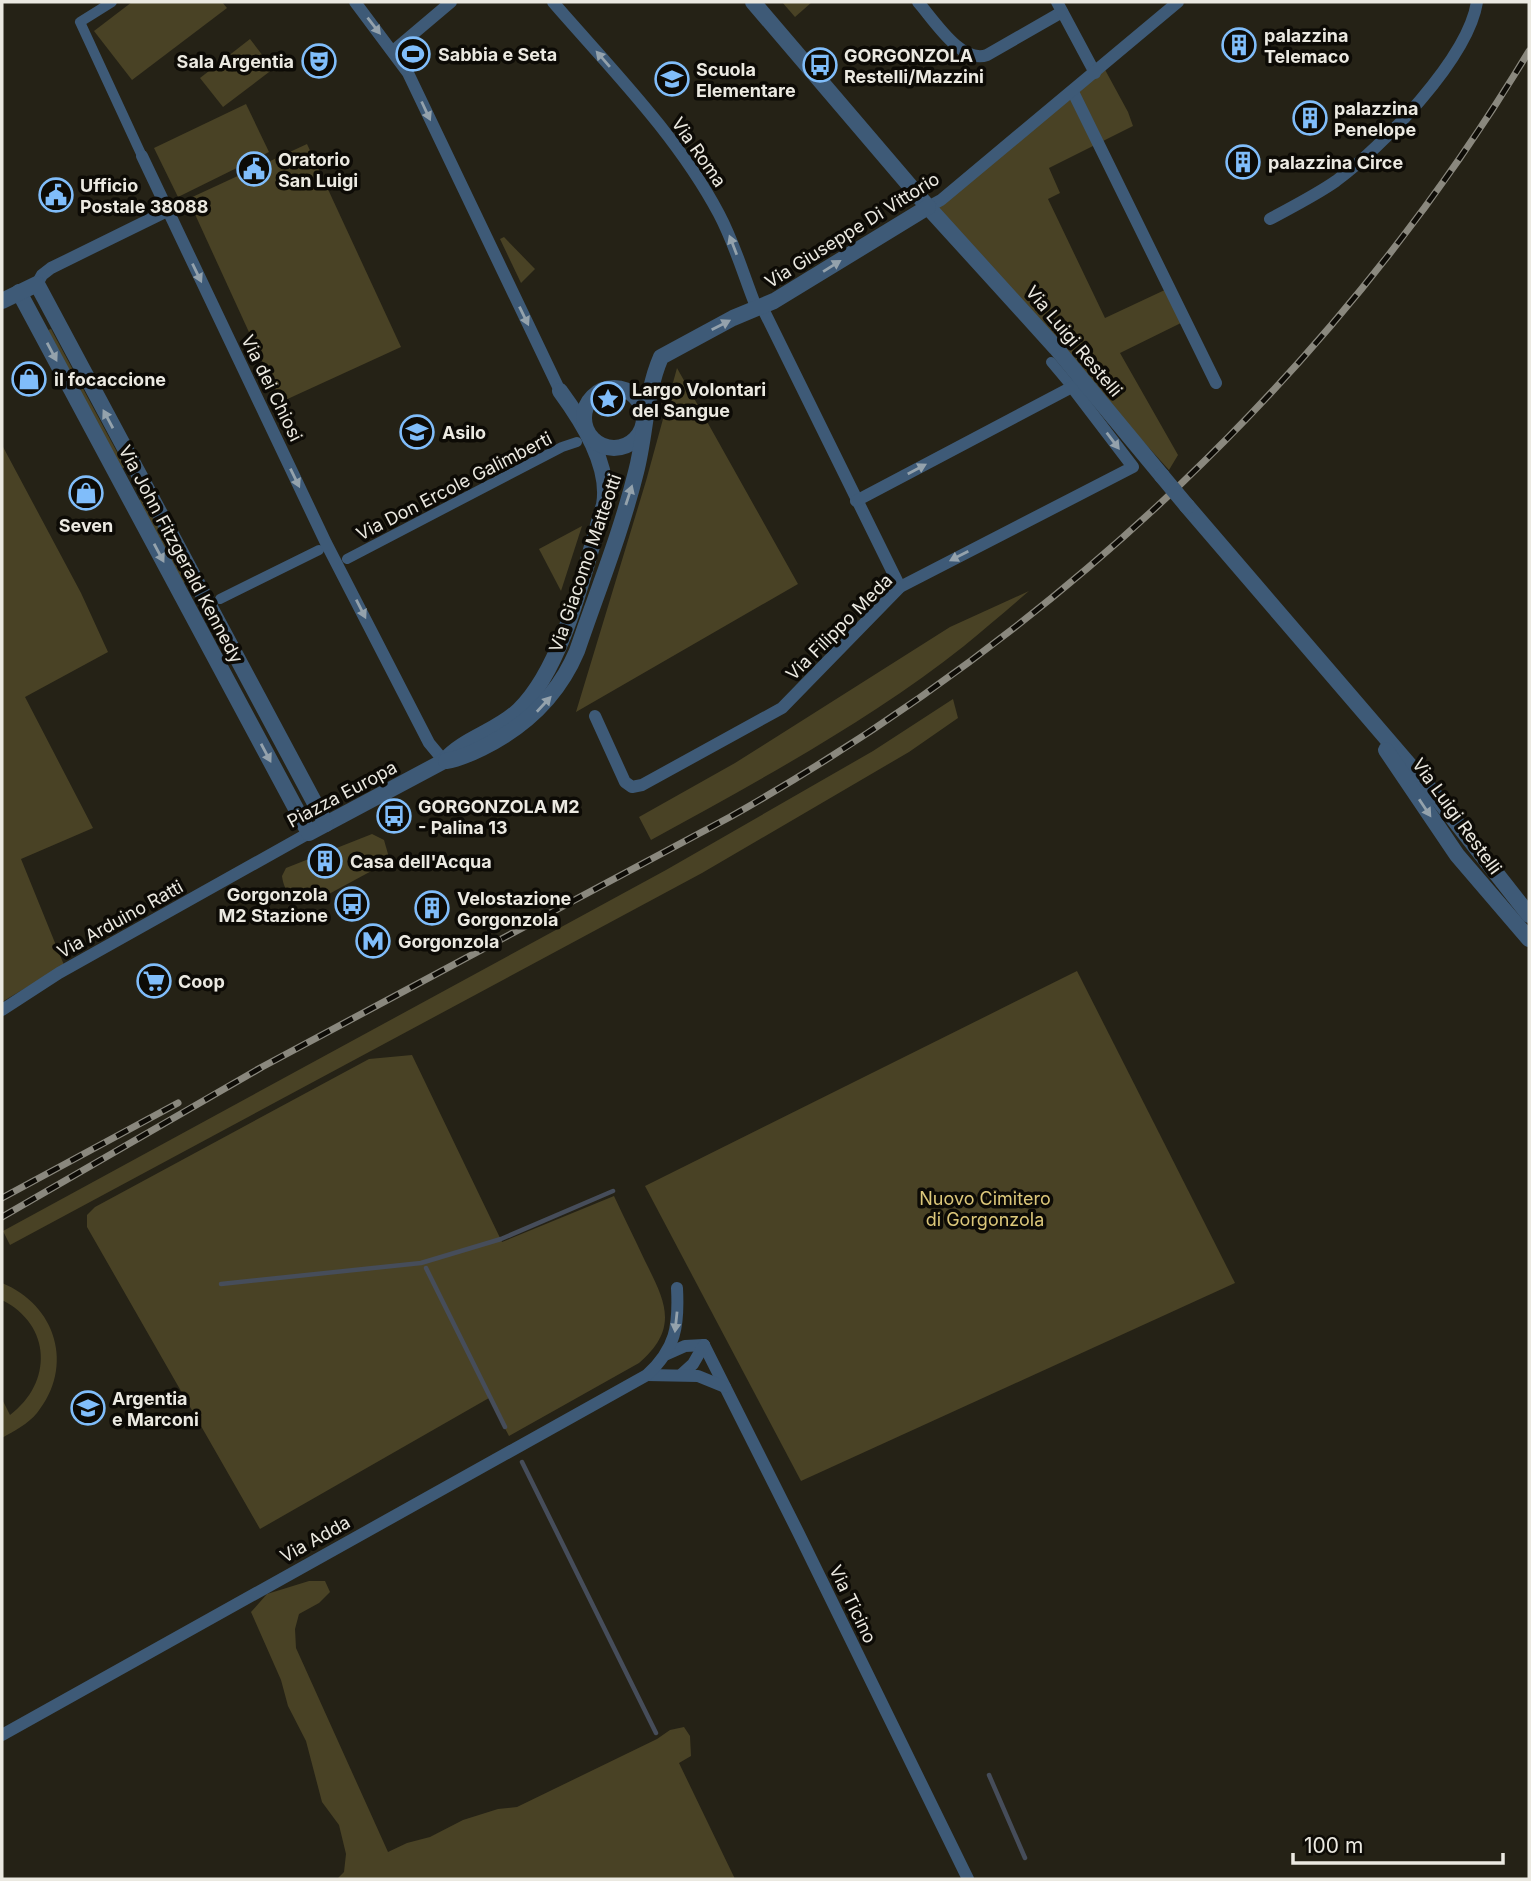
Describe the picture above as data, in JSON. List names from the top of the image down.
{
  "streets": {
    "street": [
      "Via Roma",
      "Via Giuseppe Di Vittorio",
      "Via Luigi Restelli",
      "Via dei Chiosi",
      "Via Don Ercole Galimberti",
      "Via John Fitzgerald Kennedy",
      "Via Giacomo Matteotti",
      "Via Filippo Meda",
      "Piazza Europa",
      "Via Arduino Ratti",
      "Via Adda",
      "Via Ticino"
    ]
  },
  "crossings": [
    ["Via Roma", "Via Giuseppe Di Vittorio"],
    ["Via Roma", "Via Filippo Meda"],
    ["Via Giuseppe Di Vittorio", "Via Luigi Restelli"],
    ["Via Giuseppe Di Vittorio", "Via Don Ercole Galimberti"],
    ["Via Giuseppe Di Vittorio", "Via Giacomo Matteotti"],
    ["Via Luigi Restelli", "Via Filippo Meda"],
    ["Via dei Chiosi", "Via Giacomo Matteotti"],
    ["Via dei Chiosi", "Piazza Europa"],
    ["Via Don Ercole Galimberti", "Via Giacomo Matteotti"],
    ["Via John Fitzgerald Kennedy", "Piazza Europa"],
    ["Via Giacomo Matteotti", "Piazza Europa"],
    ["Piazza Europa", "Via Arduino Ratti"],
    ["Via Adda", "Via Ticino"]
  ],
  "one_way": [
    "Via Roma",
    "Via Giuseppe Di Vittorio",
    "Via dei Chiosi",
    "Via Giacomo Matteotti"
  ],
  "parks": ["Nuovo Cimitero di Gorgonzola"],
  "places": {
    "building": [
      "palazzina Telemaco",
      "palazzina Penelope",
      "palazzina Circe",
      "Casa dell'Acqua",
      "Velostazione Gorgonzola"
    ],
    "sports": ["Sabbia e Seta"],
    "theatre": ["Sala Argentia"],
    "bus stop": ["GORGONZOLA Restelli/Mazzini", "GORGONZOLA M2 - Palina 13", "Gorgonzola M2 Stazione"],
    "school or university": ["Scuola Elementare", "Asilo", "Argentia e Marconi"],
    "public building": ["Oratorio San Luigi", "Ufficio Postale 38088"],
    "shop": ["il focaccione", "Seven"],
    "place": ["Largo Volontari del Sangue"],
    "metro station": ["Gorgonzola"],
    "supermarket": ["Coop"]
  },
  "scale_bar": "100 m"
}
